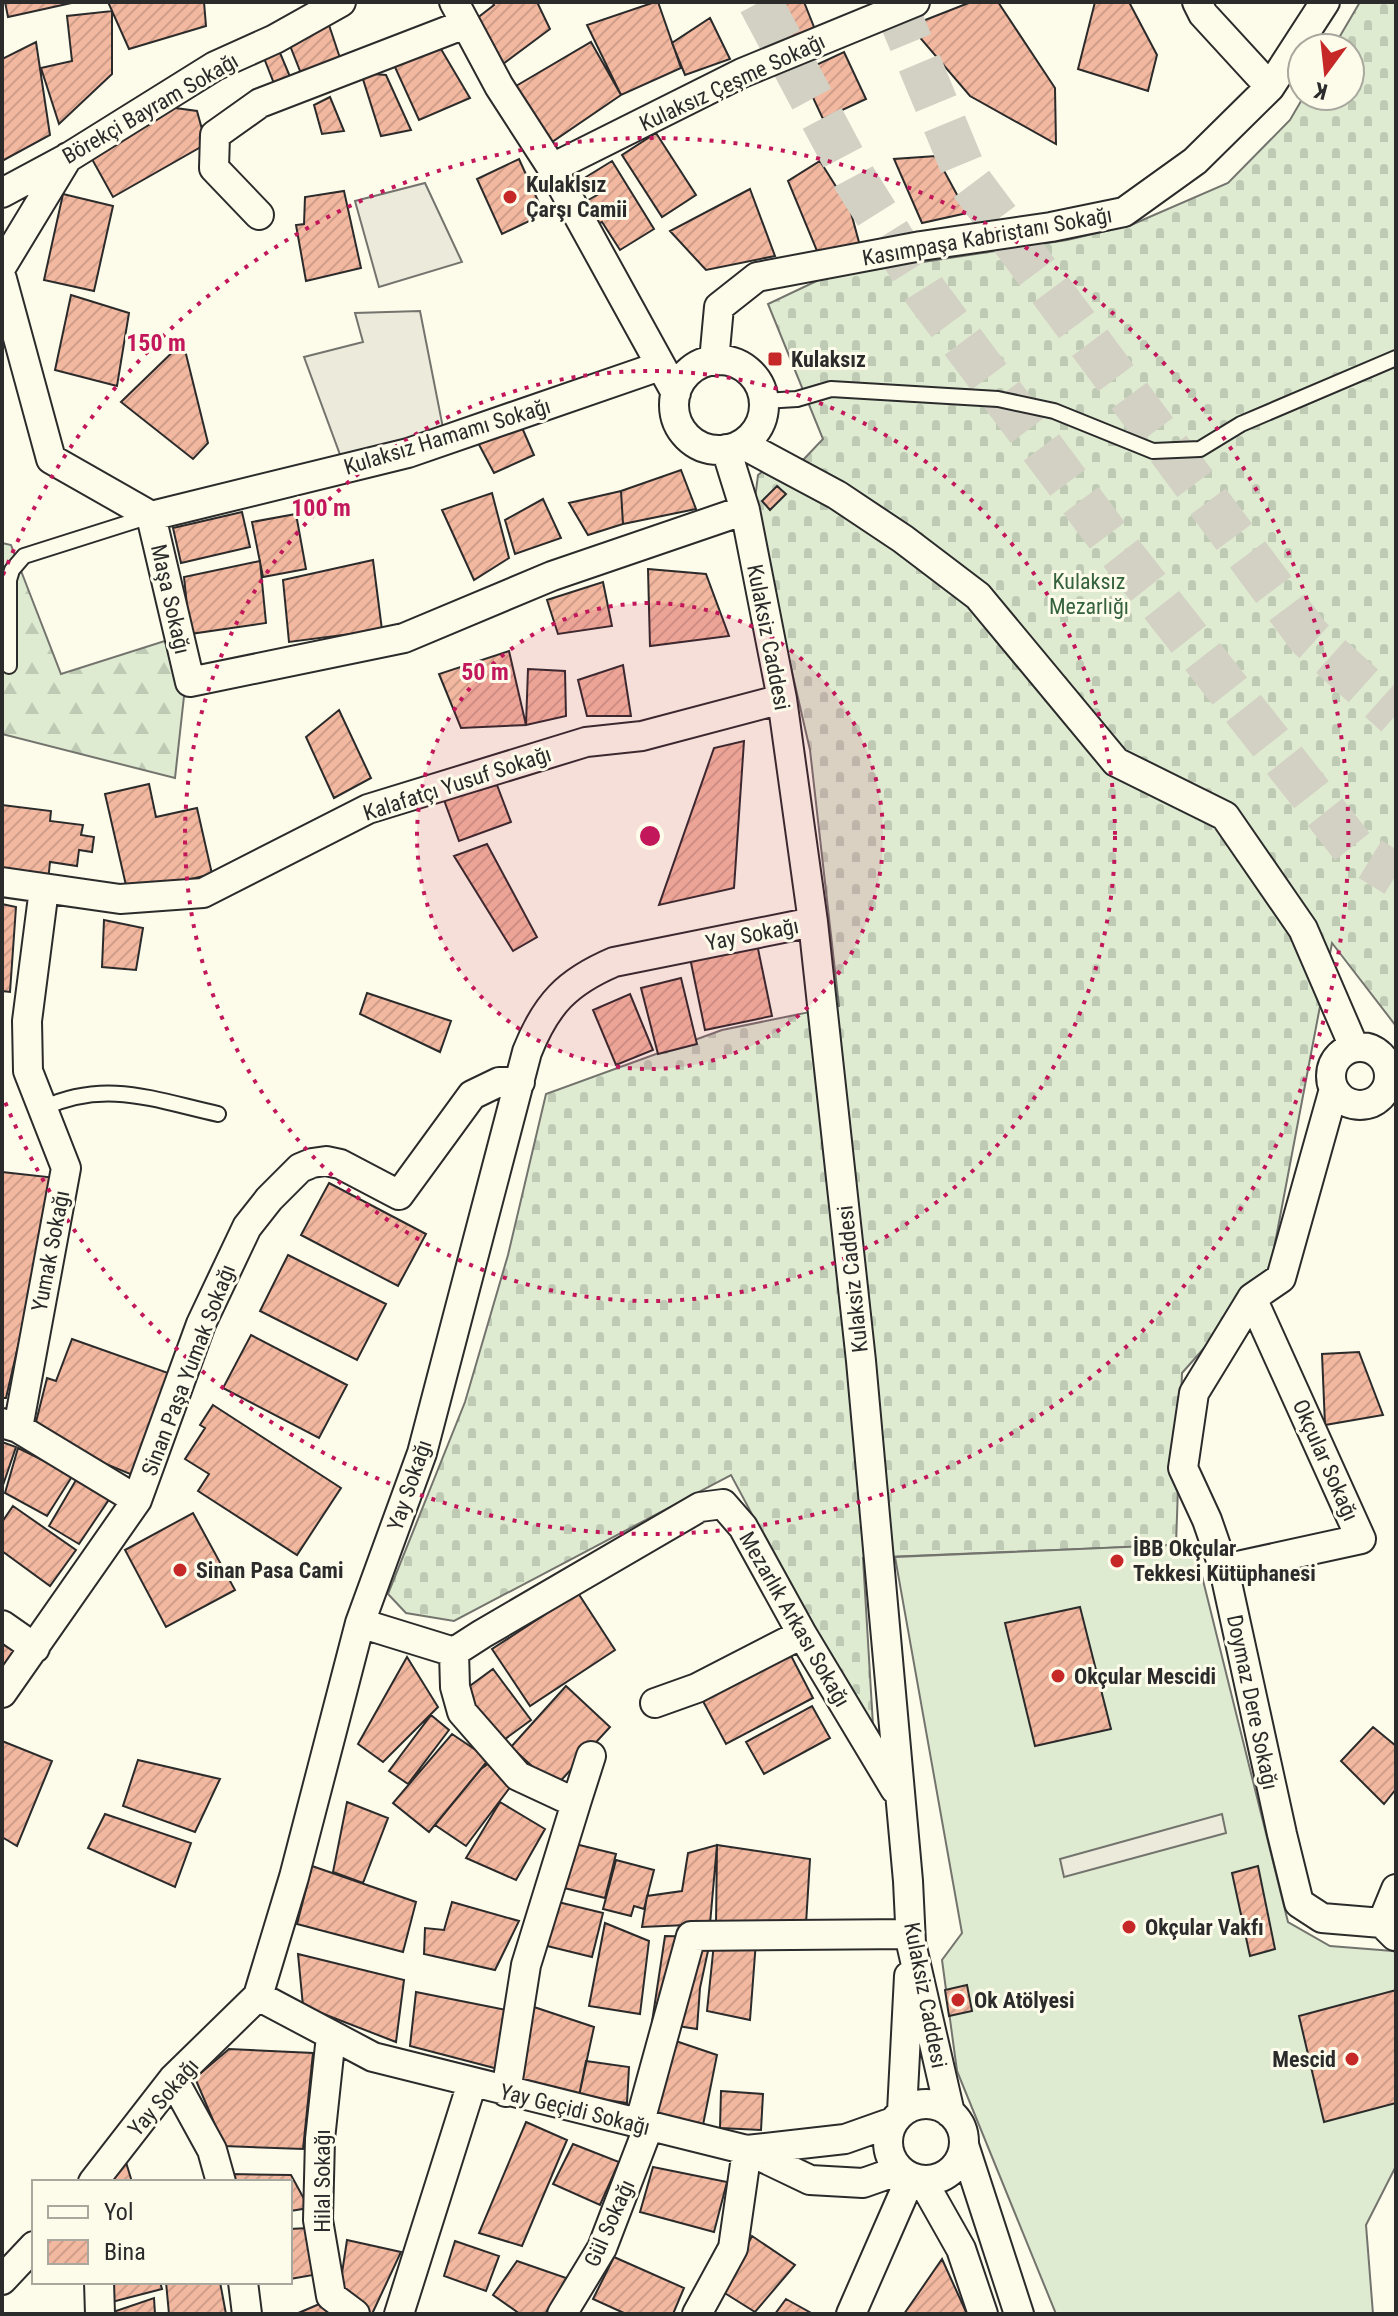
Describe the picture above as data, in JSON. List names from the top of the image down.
{
  "streets": {
    "street": [
      "Kulaksız Çeşme Sokağı",
      "Börekçi Bayram Sokağı",
      "Kasımpaşa Kabristanı Sokağı",
      "Kulaksız Hamamı Sokağı",
      "Maşa Sokağı",
      "Kulaksiz Caddesi",
      "Kalafatçı Yusuf Sokağı",
      "Yay Sokağı",
      "Yumak Sokağı",
      "Sinan Paşa Yumak Sokağı",
      "Okçular Sokağı",
      "Mezarlık Arkası Sokağı",
      "Doymaz Dere Sokağı",
      "Yay Geçidi Sokağı",
      "Hilal Sokağı",
      "Gül Sokağı"
    ]
  },
  "crossings": [
    ["Kasımpaşa Kabristanı Sokağı", "Kulaksiz Caddesi"],
    ["Kulaksız Hamamı Sokağı", "Maşa Sokağı"],
    ["Maşa Sokağı", "Kulaksiz Caddesi"],
    ["Kulaksiz Caddesi", "Kalafatçı Yusuf Sokağı"],
    ["Kulaksiz Caddesi", "Yay Sokağı"],
    ["Kulaksiz Caddesi", "Mezarlık Arkası Sokağı"],
    ["Kulaksiz Caddesi", "Yay Geçidi Sokağı"],
    ["Kulaksiz Caddesi", "Gül Sokağı"],
    ["Kalafatçı Yusuf Sokağı", "Yumak Sokağı"],
    ["Yay Sokağı", "Sinan Paşa Yumak Sokağı"],
    ["Yay Sokağı", "Yay Geçidi Sokağı"],
    ["Okçular Sokağı", "Doymaz Dere Sokağı"],
    ["Yay Geçidi Sokağı", "Hilal Sokağı"],
    ["Yay Geçidi Sokağı", "Gül Sokağı"]
  ],
  "parks": ["Kulaksız Mezarlığı"],
  "places": {
    "other": [
      "Kulaklsız Çarşı Camii",
      "İBB Okçular Tekkesi Kütüphanesi",
      "Sinan Pasa Cami",
      "Okçular Mescidi",
      "Okçular Vakfı",
      "Ok Atölyesi",
      "Mescid"
    ],
    "transit": ["Kulaksız"]
  },
  "legend": ["Yol", "Bina"],
  "north": "bottom",
  "rings": ["150 m", "100 m", "50 m"]
}
